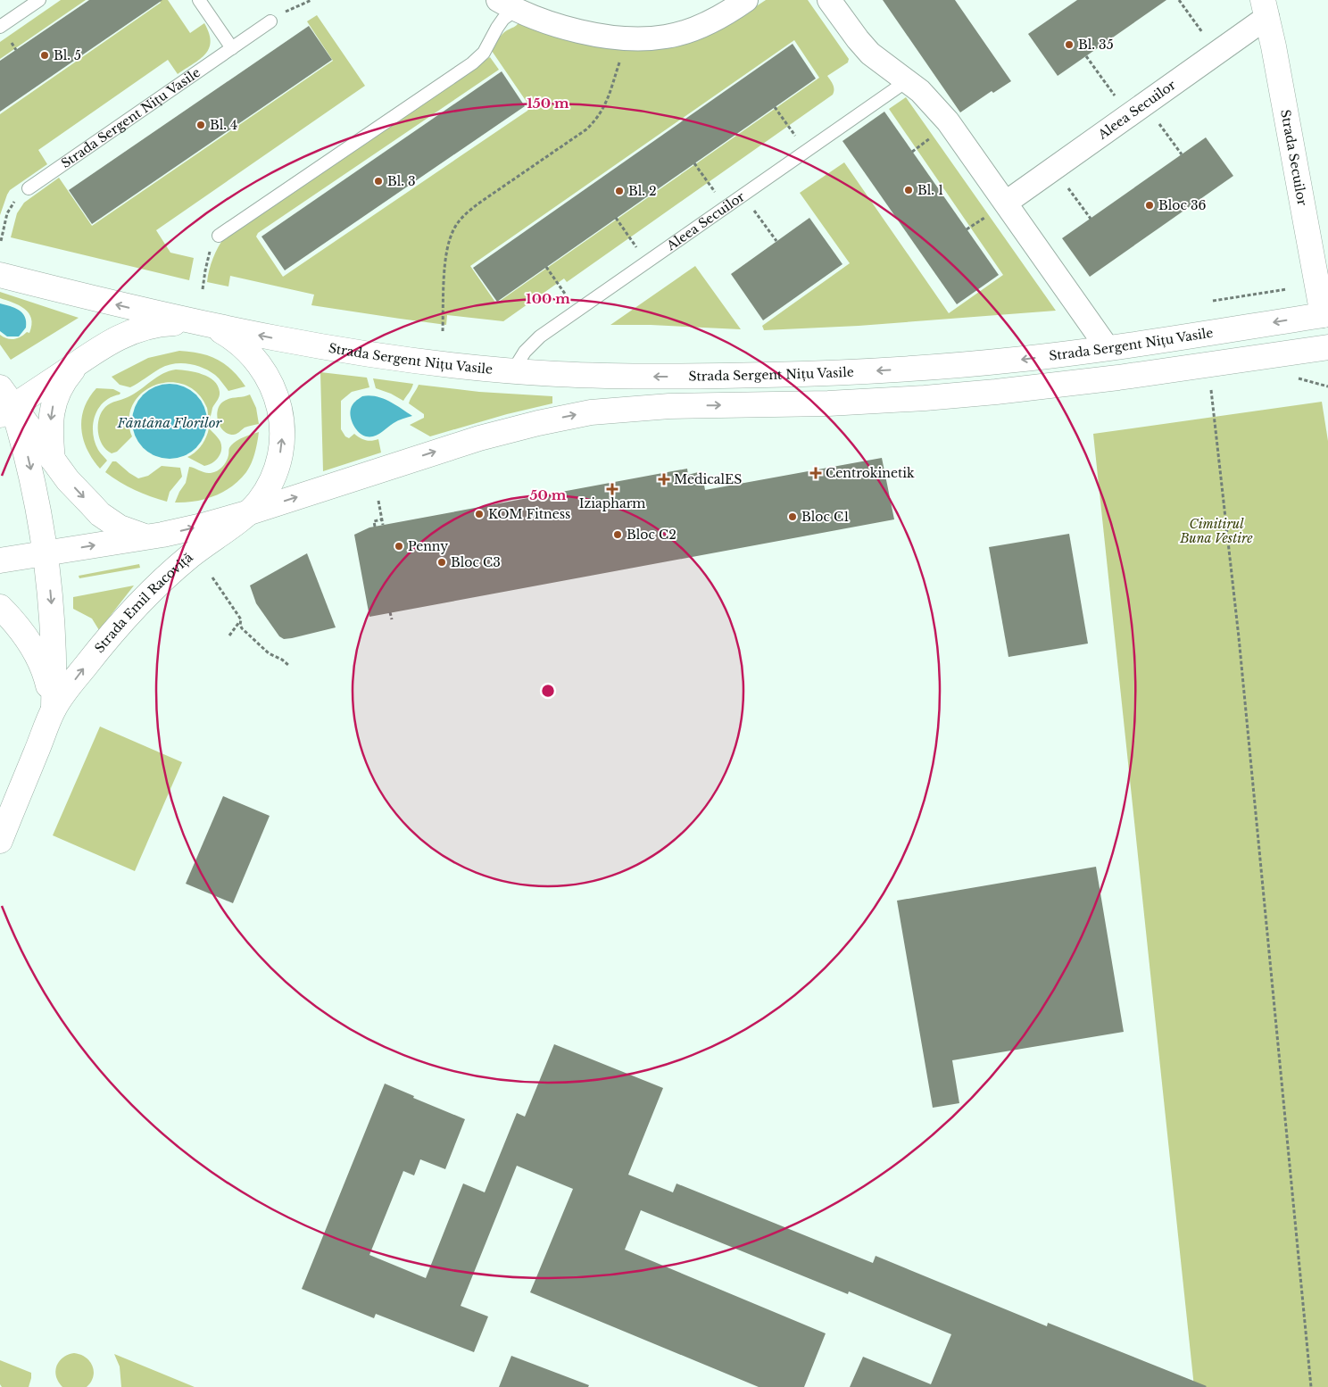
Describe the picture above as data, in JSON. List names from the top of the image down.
{
  "streets": {
    "main road": ["Strada Sergent Nițu Vasile", "Strada Secuilor", "Strada Emil Racoviță"],
    "street": ["Aleea Secuilor"]
  },
  "crossings": [
    ["Aleea Secuilor", "Strada Sergent Nițu Vasile"],
    ["Aleea Secuilor", "Strada Secuilor"],
    ["Strada Sergent Nițu Vasile", "Strada Secuilor"],
    ["Strada Sergent Nițu Vasile", "Strada Emil Racoviță"]
  ],
  "water": ["Fântâna Florilor"],
  "parks": ["Cimitirul Buna Vestire"],
  "places": {
    "other": [
      "Bl. 35",
      "Bl. 5",
      "Bl. 4",
      "Bl. 3",
      "Bl. 1",
      "Bl. 2",
      "Bloc 36",
      "KOM Fitness",
      "Bloc C1",
      "Bloc C2",
      "Penny",
      "Bloc C3"
    ],
    "health": ["Centrokinetik", "MedicalES", "Iziapharm"]
  },
  "rings": ["150 m", "100 m", "50 m"]
}
